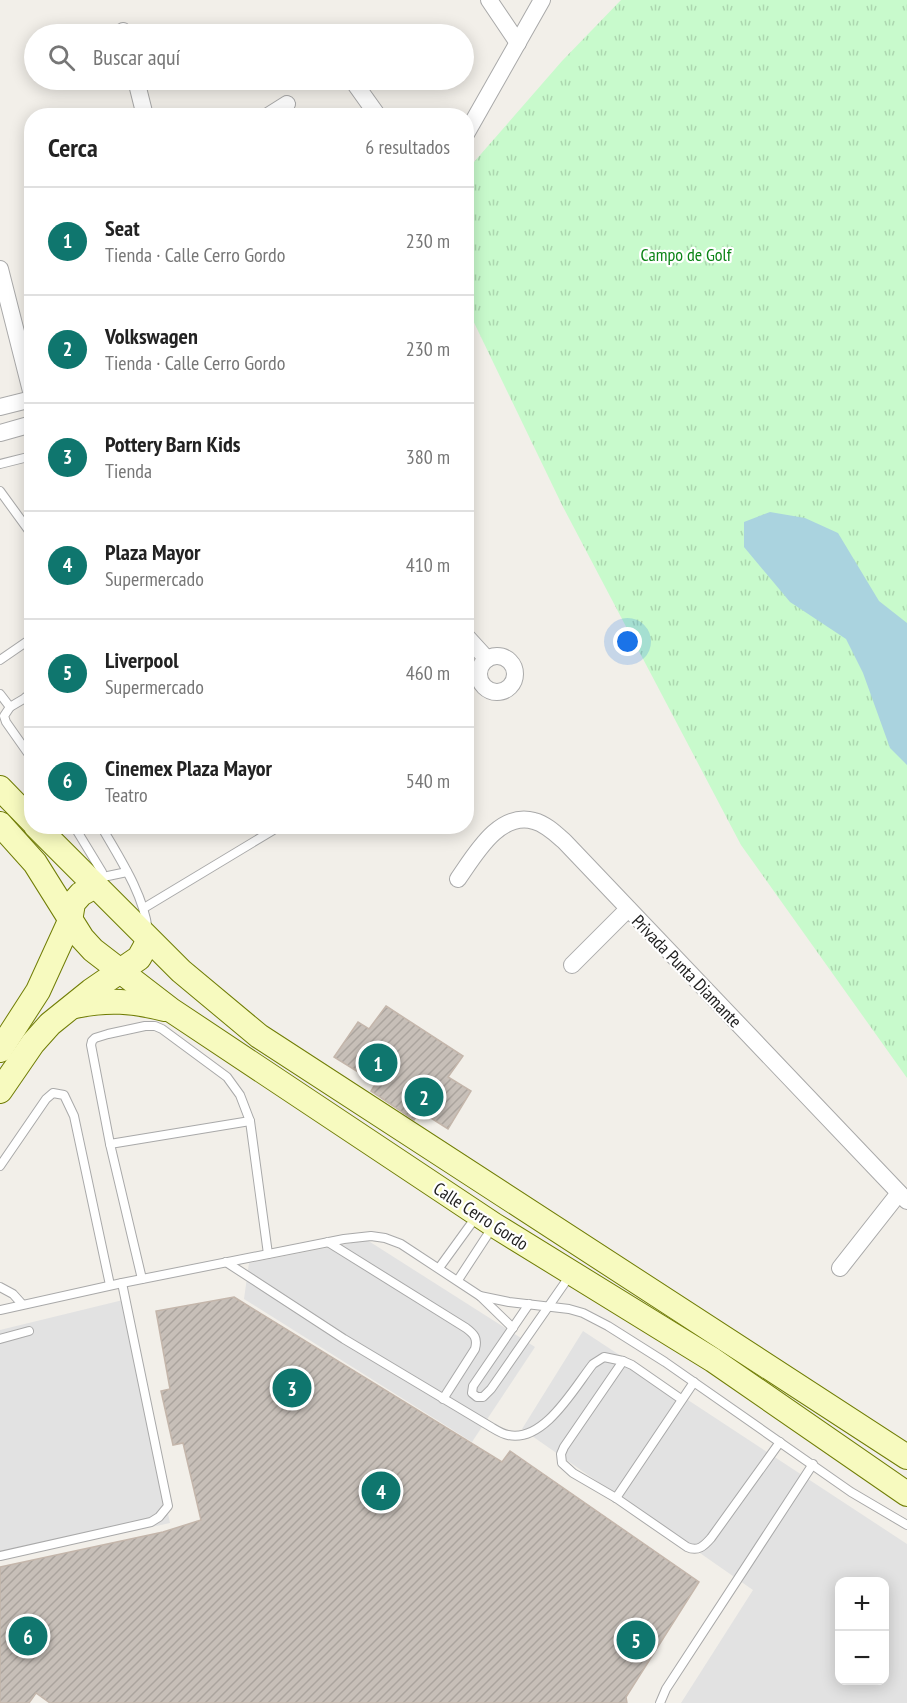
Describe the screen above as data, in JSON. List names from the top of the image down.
{
  "streets": {
    "main road": ["Calle Cerro Gordo"],
    "street": ["Privada Punta Diamante"]
  },
  "parks": ["Campo de Golf"],
  "page": {
    "search": "Buscar aquí",
    "heading": ["Cerca", "6 resultados"],
    "list": [
      {
        "mark": "1",
        "name": "Seat",
        "note": "Tienda · Calle Cerro Gordo",
        "value": "230 m"
      },
      {
        "mark": "2",
        "name": "Volkswagen",
        "note": "Tienda · Calle Cerro Gordo",
        "value": "230 m"
      },
      {
        "mark": "3",
        "name": "Pottery Barn Kids",
        "note": "Tienda",
        "value": "380 m"
      },
      {
        "mark": "4",
        "name": "Plaza Mayor",
        "note": "Supermercado",
        "value": "410 m"
      },
      {
        "mark": "5",
        "name": "Liverpool",
        "note": "Supermercado",
        "value": "460 m"
      },
      {
        "mark": "6",
        "name": "Cinemex Plaza Mayor",
        "note": "Teatro",
        "value": "540 m"
      }
    ],
    "pins": [
      "1",
      "2",
      "3",
      "4",
      "6",
      "5"
    ],
    "map_buttons": ["+", "−"]
  }
}
